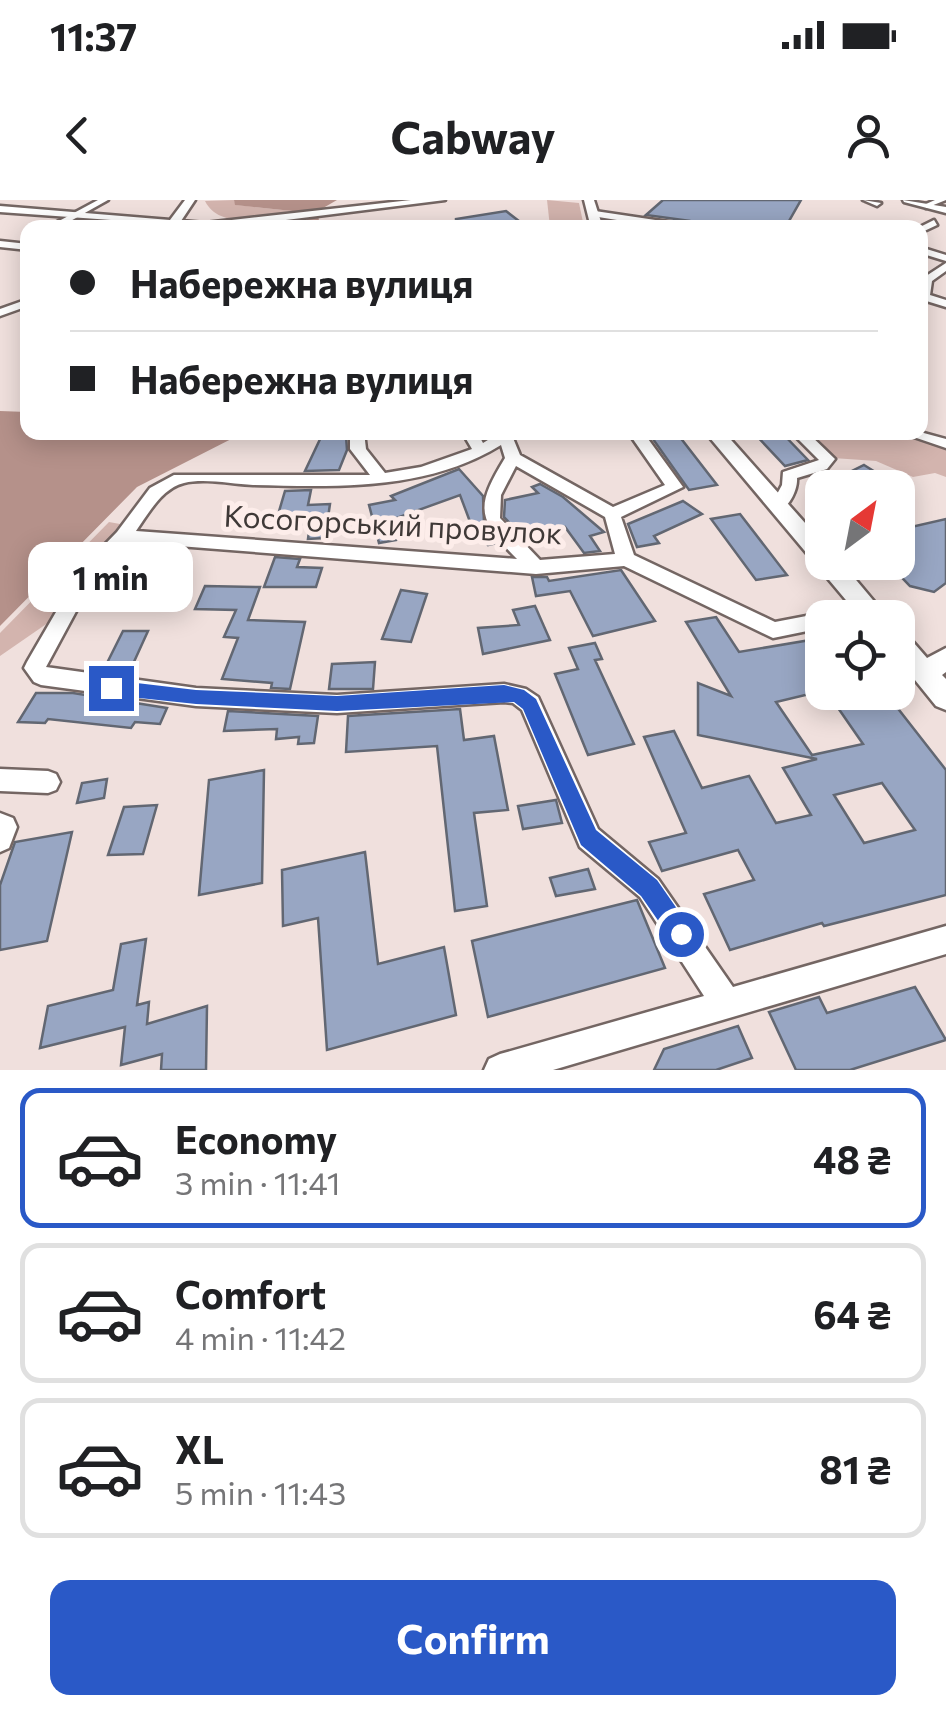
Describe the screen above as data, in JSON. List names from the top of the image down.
{
  "streets": {
    "street": ["Косогорський провулок"]
  },
  "north": "top right",
  "page": {
    "status": "11:37",
    "header": "Cabway",
    "banner": ["Набережна вулиця", "Набережна вулиця"],
    "bubble": "1 min",
    "list": [
      {
        "name": "Economy",
        "note": "3 min · 11:41",
        "value": "48 ₴"
      },
      {
        "name": "Comfort",
        "note": "4 min · 11:42",
        "value": "64 ₴"
      },
      {
        "name": "XL",
        "note": "5 min · 11:43",
        "value": "81 ₴"
      }
    ],
    "buttons": "Confirm"
  }
}
